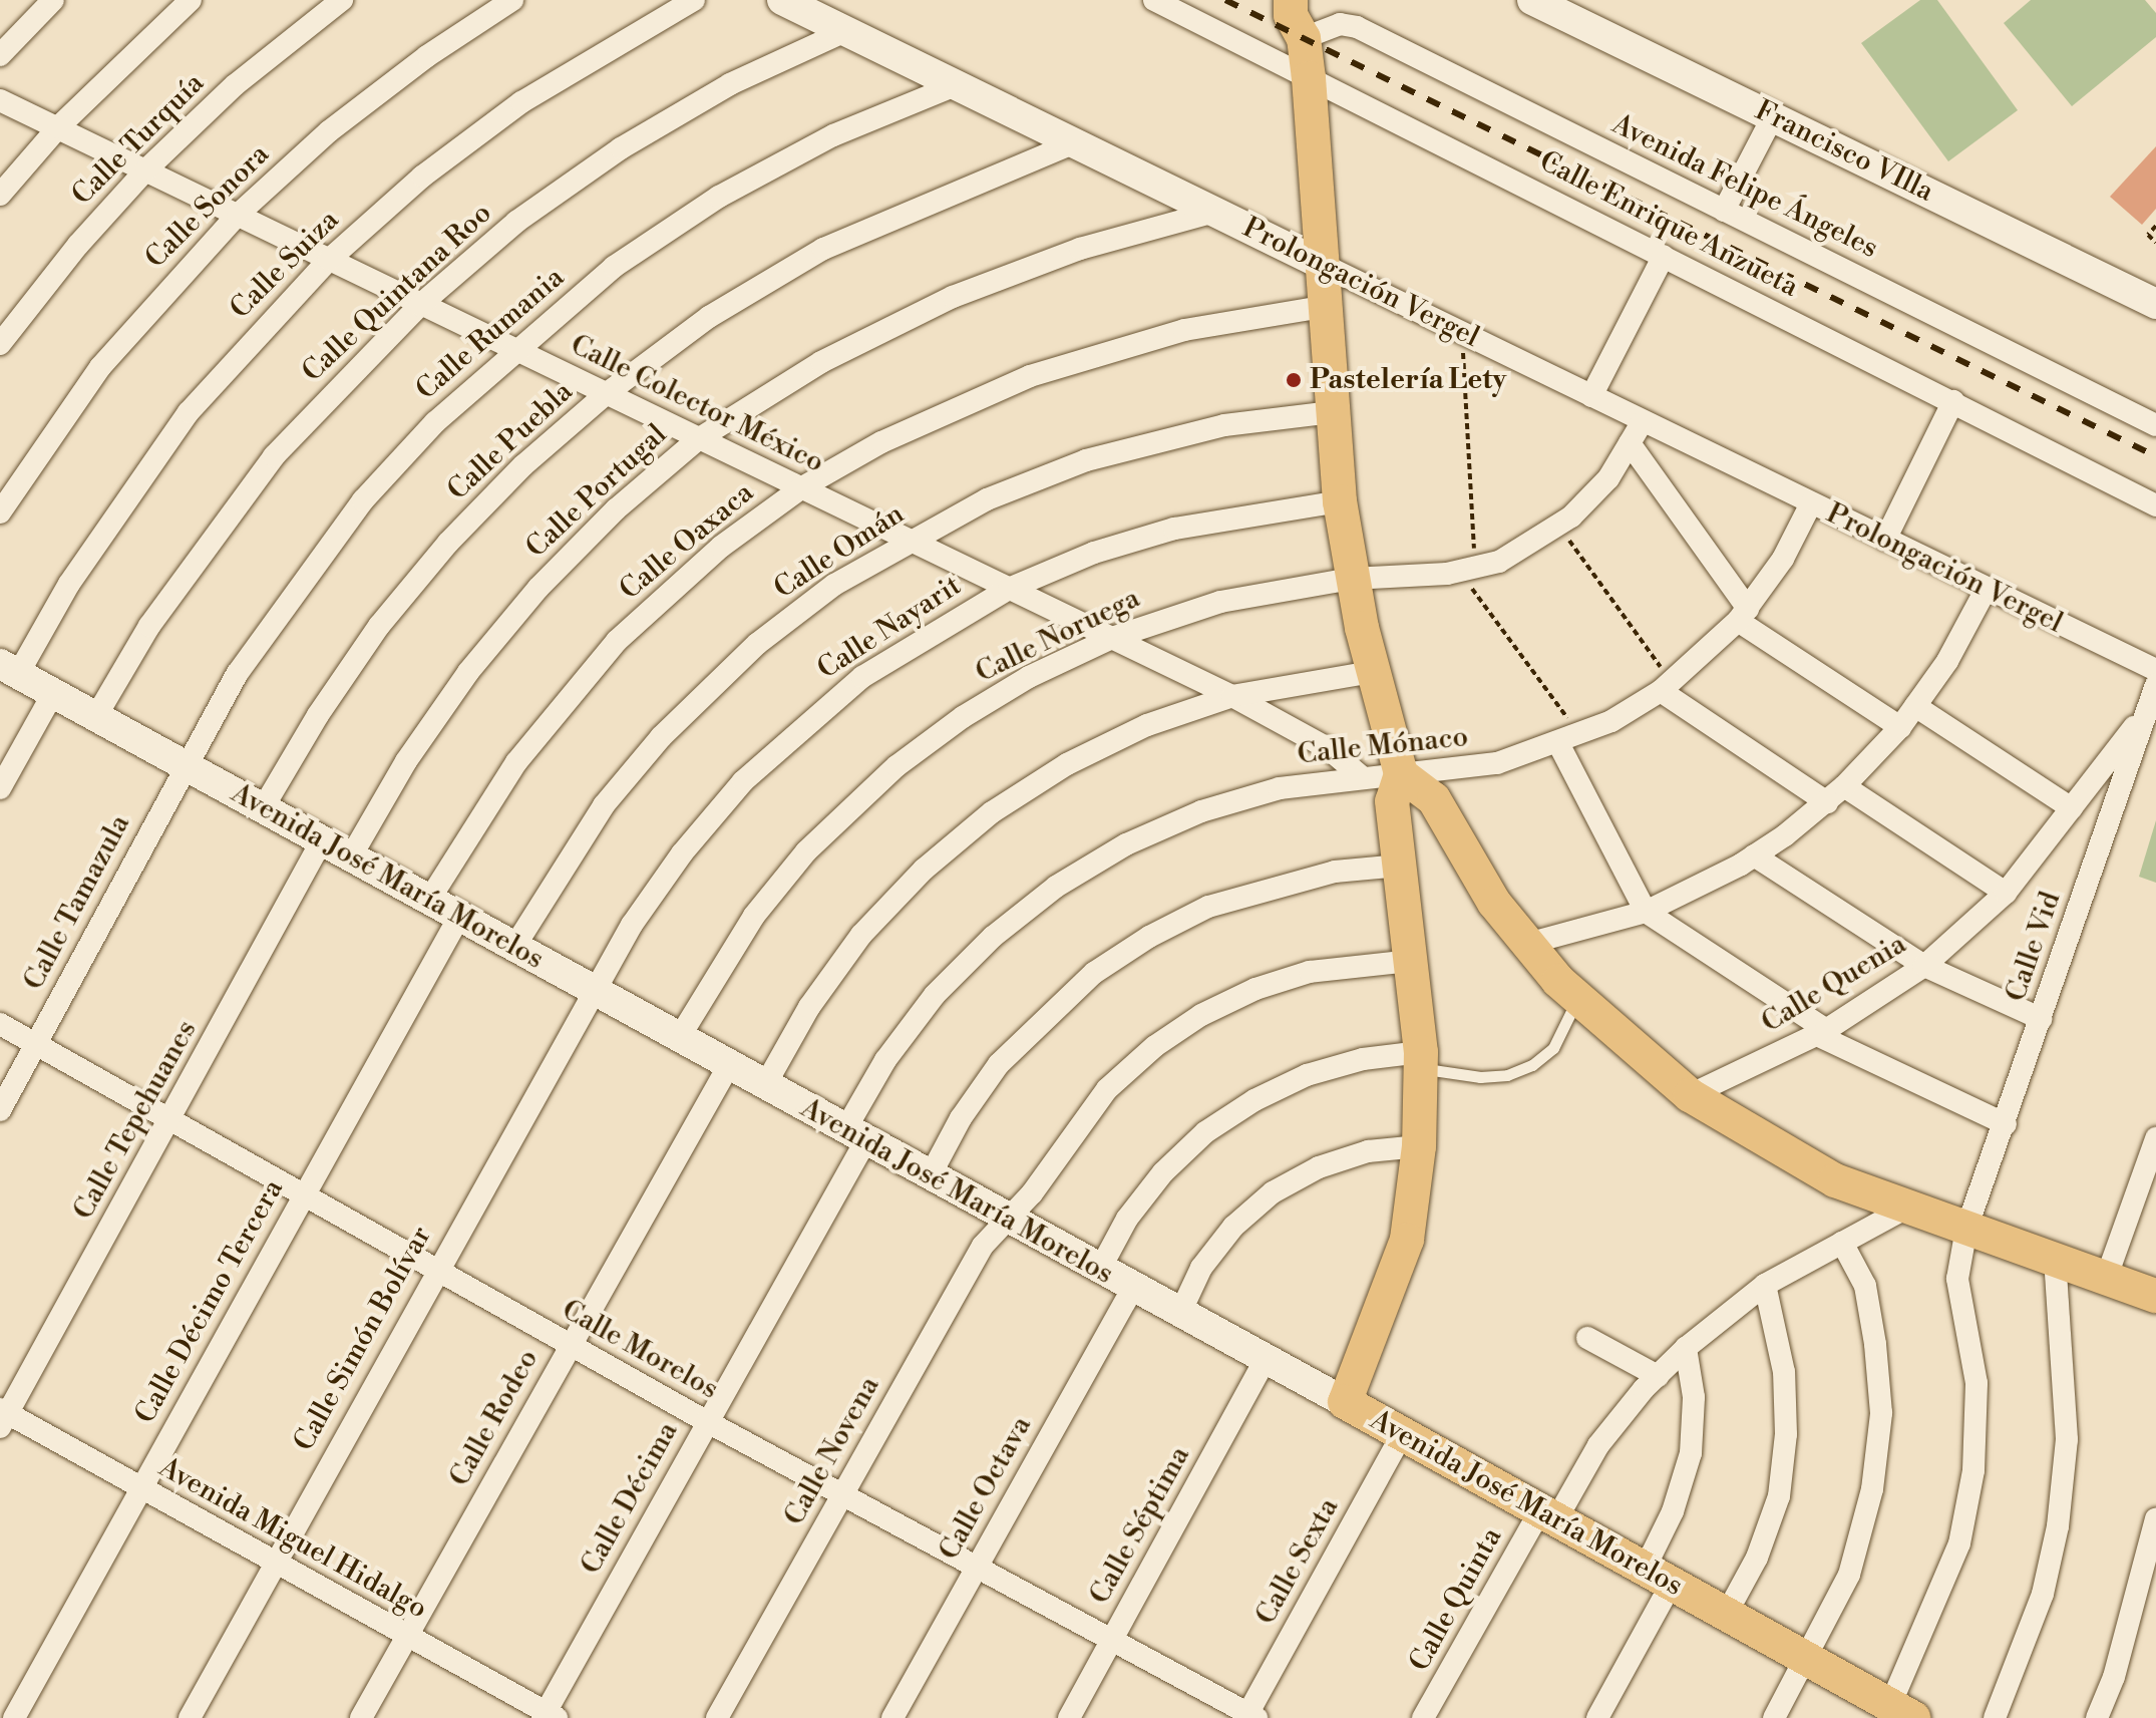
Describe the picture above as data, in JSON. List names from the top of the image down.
{
  "streets": {
    "main road": ["Avenida José María Morelos"],
    "street": [
      "Calle Turquía",
      "Francisco VIlla",
      "Avenida Felipe Ángeles",
      "Calle Sonora",
      "Calle Enrique Anzueta",
      "Calle Suiza",
      "Prolongación Vergel",
      "Calle Quintana Roo",
      "Calle Rumania",
      "Calle Colector México",
      "Calle Puebla",
      "Calle Portugal",
      "Calle Oaxaca",
      "Calle Omán",
      "Calle Nayarit",
      "Calle Noruega",
      "Calle Mónaco",
      "Calle Tamazula",
      "Calle Vid",
      "Calle Quenia",
      "Calle Tepehuanes",
      "Calle Décimo Tercera",
      "Calle Simón Bolívar",
      "Calle Morelos",
      "Calle Rodeo",
      "Calle Novena",
      "Calle Octava",
      "Calle Décima",
      "Calle Séptima",
      "Avenida Miguel Hidalgo",
      "Calle Sexta",
      "Calle Quinta"
    ]
  },
  "crossings": [
    ["Calle Turquía", "Calle Colector México"],
    ["Calle Sonora", "Calle Colector México"],
    ["Calle Suiza", "Calle Colector México"],
    ["Calle Suiza", "Avenida José María Morelos"],
    ["Prolongación Vergel", "Calle Quintana Roo"],
    ["Prolongación Vergel", "Calle Rumania"],
    ["Prolongación Vergel", "Calle Puebla"],
    ["Prolongación Vergel", "Calle Portugal"],
    ["Prolongación Vergel", "Calle Noruega"],
    ["Prolongación Vergel", "Calle Mónaco"],
    ["Calle Quintana Roo", "Calle Colector México"],
    ["Calle Quintana Roo", "Avenida José María Morelos"],
    ["Calle Rumania", "Calle Colector México"],
    ["Calle Rumania", "Avenida José María Morelos"],
    ["Calle Rumania", "Calle Tamazula"],
    ["Calle Colector México", "Calle Puebla"],
    ["Calle Colector México", "Calle Portugal"],
    ["Calle Colector México", "Calle Oaxaca"],
    ["Calle Colector México", "Calle Omán"],
    ["Calle Colector México", "Calle Nayarit"],
    ["Calle Colector México", "Calle Noruega"],
    ["Calle Colector México", "Calle Mónaco"],
    ["Calle Puebla", "Avenida José María Morelos"],
    ["Calle Portugal", "Avenida José María Morelos"],
    ["Calle Oaxaca", "Avenida José María Morelos"],
    ["Calle Omán", "Avenida José María Morelos"],
    ["Calle Nayarit", "Avenida José María Morelos"],
    ["Calle Nayarit", "Calle Simón Bolívar"],
    ["Calle Noruega", "Avenida José María Morelos"],
    ["Calle Mónaco", "Avenida José María Morelos"],
    ["Calle Mónaco", "Calle Décima"],
    ["Avenida José María Morelos", "Calle Tamazula"],
    ["Avenida José María Morelos", "Calle Vid"],
    ["Avenida José María Morelos", "Calle Tepehuanes"],
    ["Avenida José María Morelos", "Calle Décimo Tercera"],
    ["Avenida José María Morelos", "Calle Simón Bolívar"],
    ["Avenida José María Morelos", "Calle Rodeo"],
    ["Avenida José María Morelos", "Calle Novena"],
    ["Avenida José María Morelos", "Calle Octava"],
    ["Avenida José María Morelos", "Calle Décima"],
    ["Avenida José María Morelos", "Calle Séptima"],
    ["Avenida José María Morelos", "Calle Sexta"],
    ["Avenida José María Morelos", "Calle Quinta"],
    ["Calle Tamazula", "Calle Morelos"],
    ["Calle Vid", "Calle Quenia"],
    ["Calle Tepehuanes", "Calle Morelos"],
    ["Calle Tepehuanes", "Avenida Miguel Hidalgo"],
    ["Calle Décimo Tercera", "Calle Morelos"],
    ["Calle Décimo Tercera", "Avenida Miguel Hidalgo"],
    ["Calle Simón Bolívar", "Calle Morelos"],
    ["Calle Simón Bolívar", "Avenida Miguel Hidalgo"],
    ["Calle Morelos", "Calle Rodeo"],
    ["Calle Morelos", "Calle Novena"],
    ["Calle Morelos", "Calle Octava"],
    ["Calle Morelos", "Calle Décima"],
    ["Calle Morelos", "Calle Séptima"],
    ["Calle Morelos", "Calle Sexta"],
    ["Calle Rodeo", "Avenida Miguel Hidalgo"],
    ["Calle Décima", "Avenida Miguel Hidalgo"]
  ],
  "places": ["Pastelería Lety"]
}
